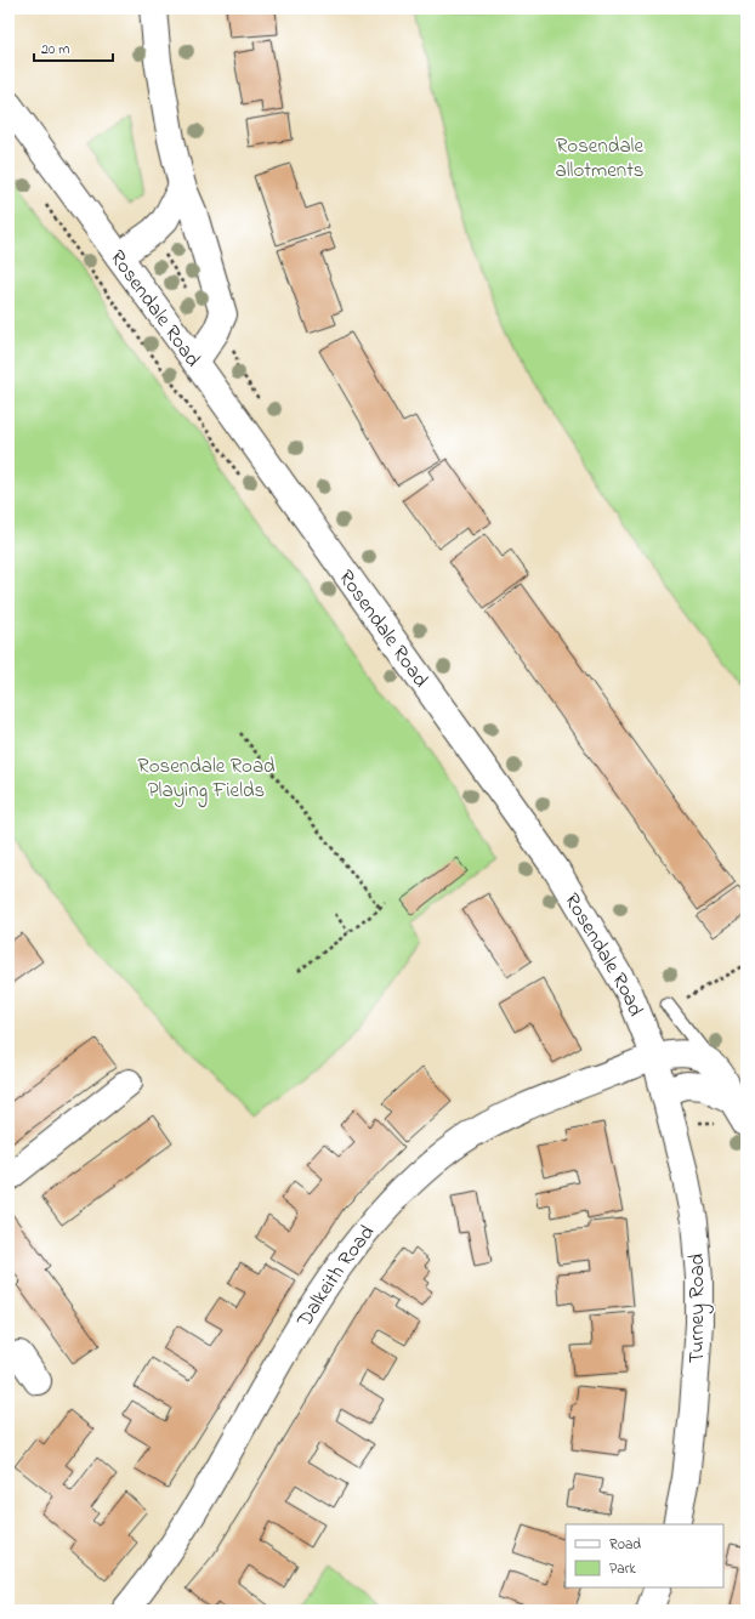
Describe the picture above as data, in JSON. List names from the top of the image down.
{
  "streets": {
    "street": ["Rosendale Road", "Dalkeith Road", "Turney Road"]
  },
  "crossings": [
    ["Rosendale Road", "Dalkeith Road"],
    ["Rosendale Road", "Turney Road"]
  ],
  "parks": ["Rosendale allotments", "Rosendale Road Playing Fields"],
  "legend": ["Road", "Park"],
  "scale_bar": "20 m"
}
